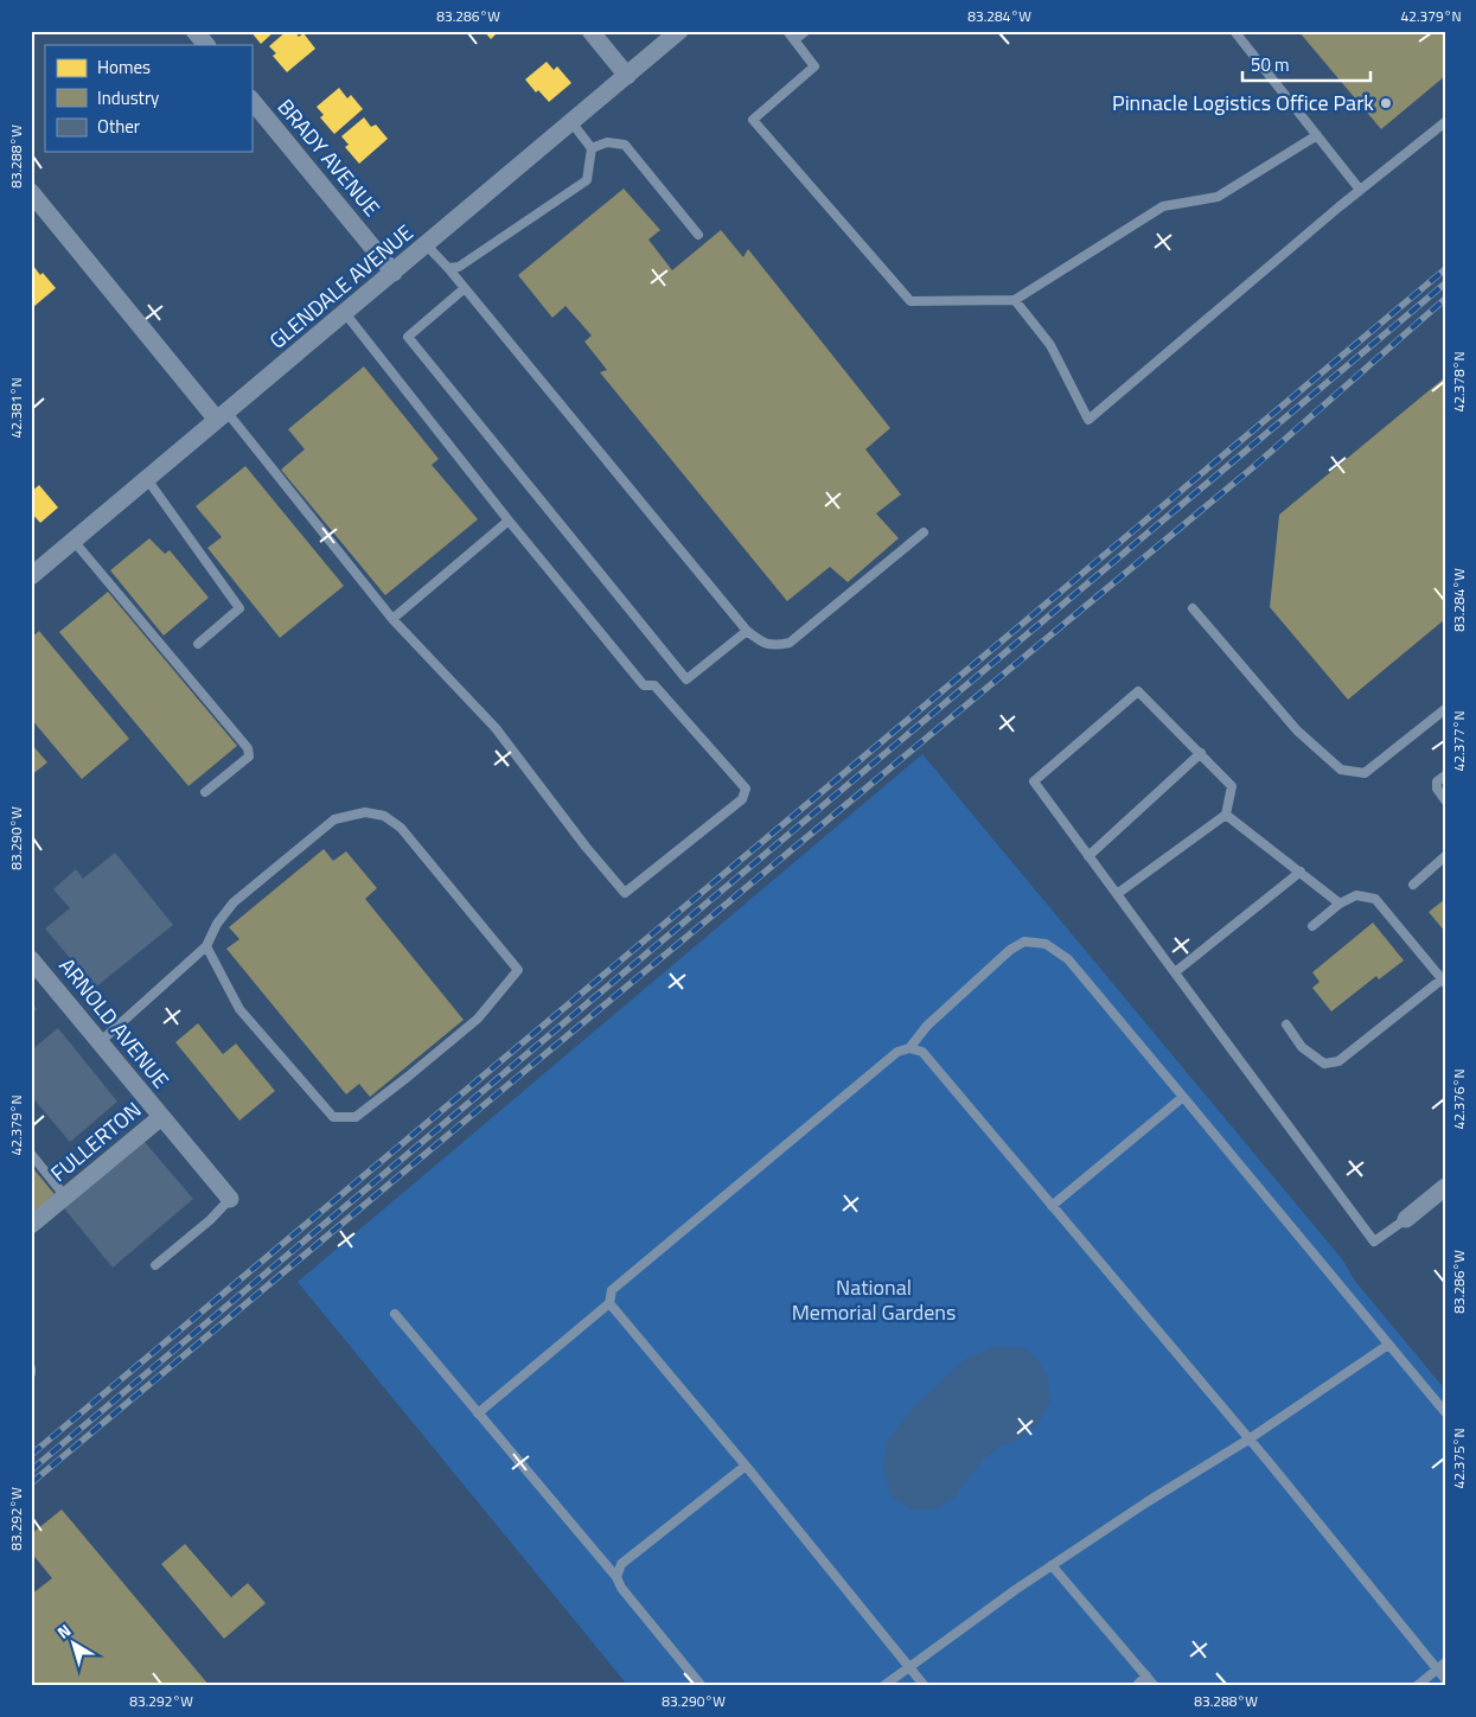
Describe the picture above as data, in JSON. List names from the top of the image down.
{
  "streets": {
    "street": [
      "BRADY AVENUE",
      "GLENDALE AVENUE",
      "ARNOLD AVENUE",
      "FULLERTON"
    ]
  },
  "crossings": [
    ["BRADY AVENUE", "GLENDALE AVENUE"],
    ["ARNOLD AVENUE", "FULLERTON"]
  ],
  "parks": ["National Memorial Gardens"],
  "places": ["Pinnacle Logistics Office Park"],
  "legend": ["Homes", "Industry", "Other"],
  "scale_bar": "50 m",
  "north": "top left",
  "coordinates": [
    "83.286°W",
    "83.284°W",
    "42.379°N",
    "83.288°W",
    "42.378°N",
    "42.381°N",
    "42.377°N",
    "83.290°W",
    "42.376°N",
    "42.375°N",
    "83.292°W"
  ]
}
